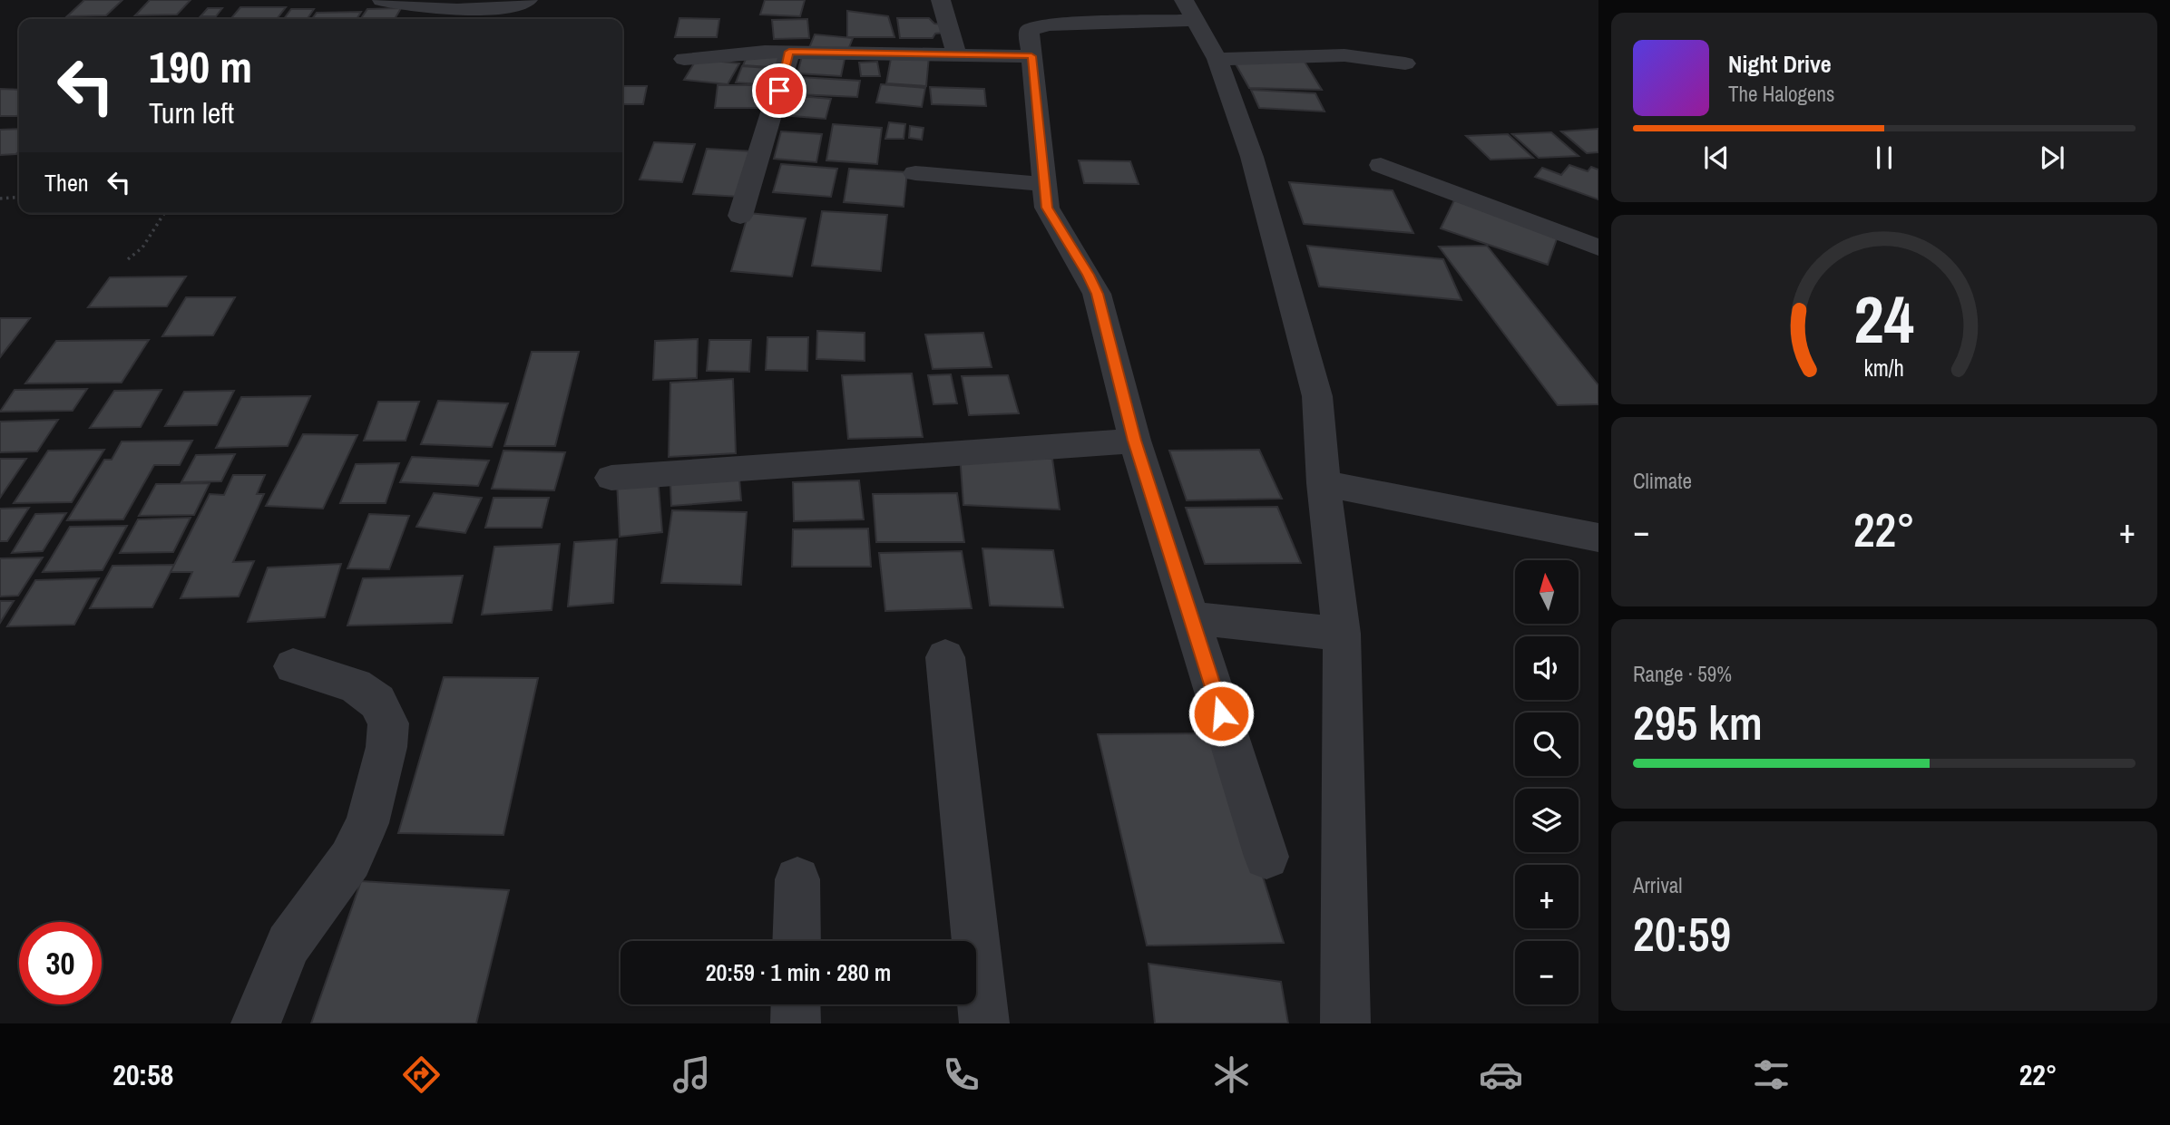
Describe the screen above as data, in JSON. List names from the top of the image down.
{
  "north": "top",
  "page": {
    "turn": ["190 m", "Turn left"],
    "song": ["Night Drive", "The Halogens"],
    "then": "Then",
    "tile": [
      "Climate",
      ["Range · 59%", "295 km"],
      ["Arrival", "20:59"]
    ],
    "heat": ["−", "22°", "+"],
    "map_buttons": ["+", "−"],
    "limit": "30",
    "trip": "20:59 · 1 min · 280 m",
    "tabs": ["20:58", "22°"],
    "gauge": ["24", "km/h"]
  }
}
